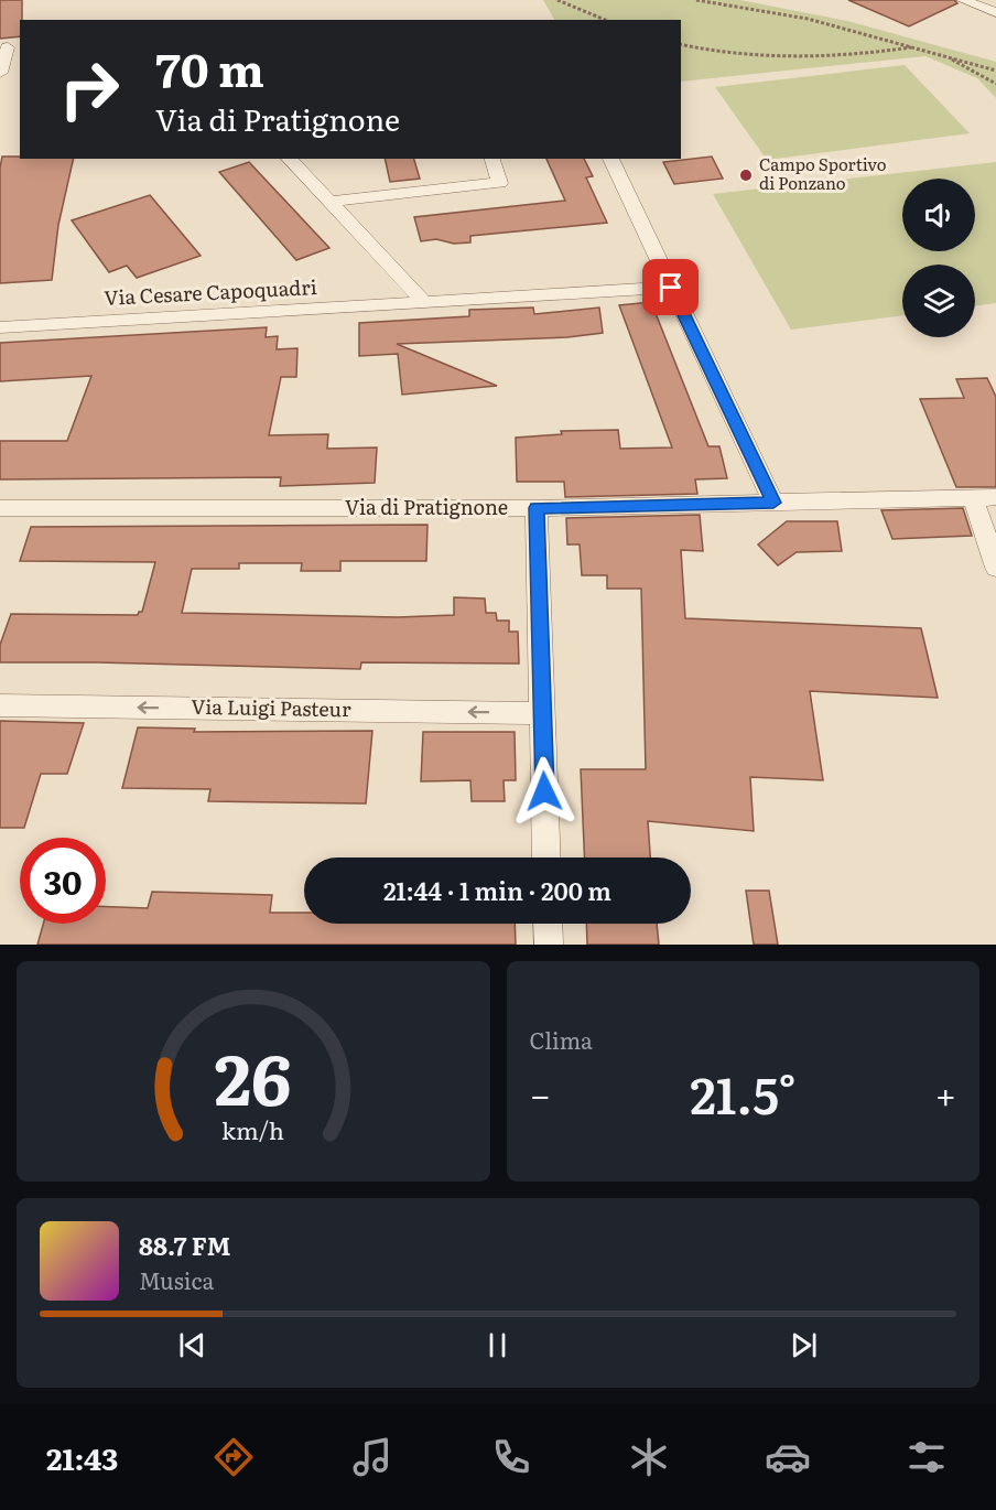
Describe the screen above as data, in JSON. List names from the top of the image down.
{
  "streets": {
    "street": ["Via Cesare Capoquadri", "Via di Pratignone", "Via Luigi Pasteur"]
  },
  "one_way": ["Via Luigi Pasteur"],
  "places": ["Campo Sportivo di Ponzano"],
  "page": {
    "turn": ["70 m", "Via di Pratignone"],
    "limit": "30",
    "trip": "21:44 · 1 min · 200 m",
    "tile": "Clima",
    "heat": ["−", "21.5°", "+"],
    "song": ["88.7 FM", "Musica"],
    "tabs": "21:43",
    "gauge": ["26", "km/h"]
  }
}
